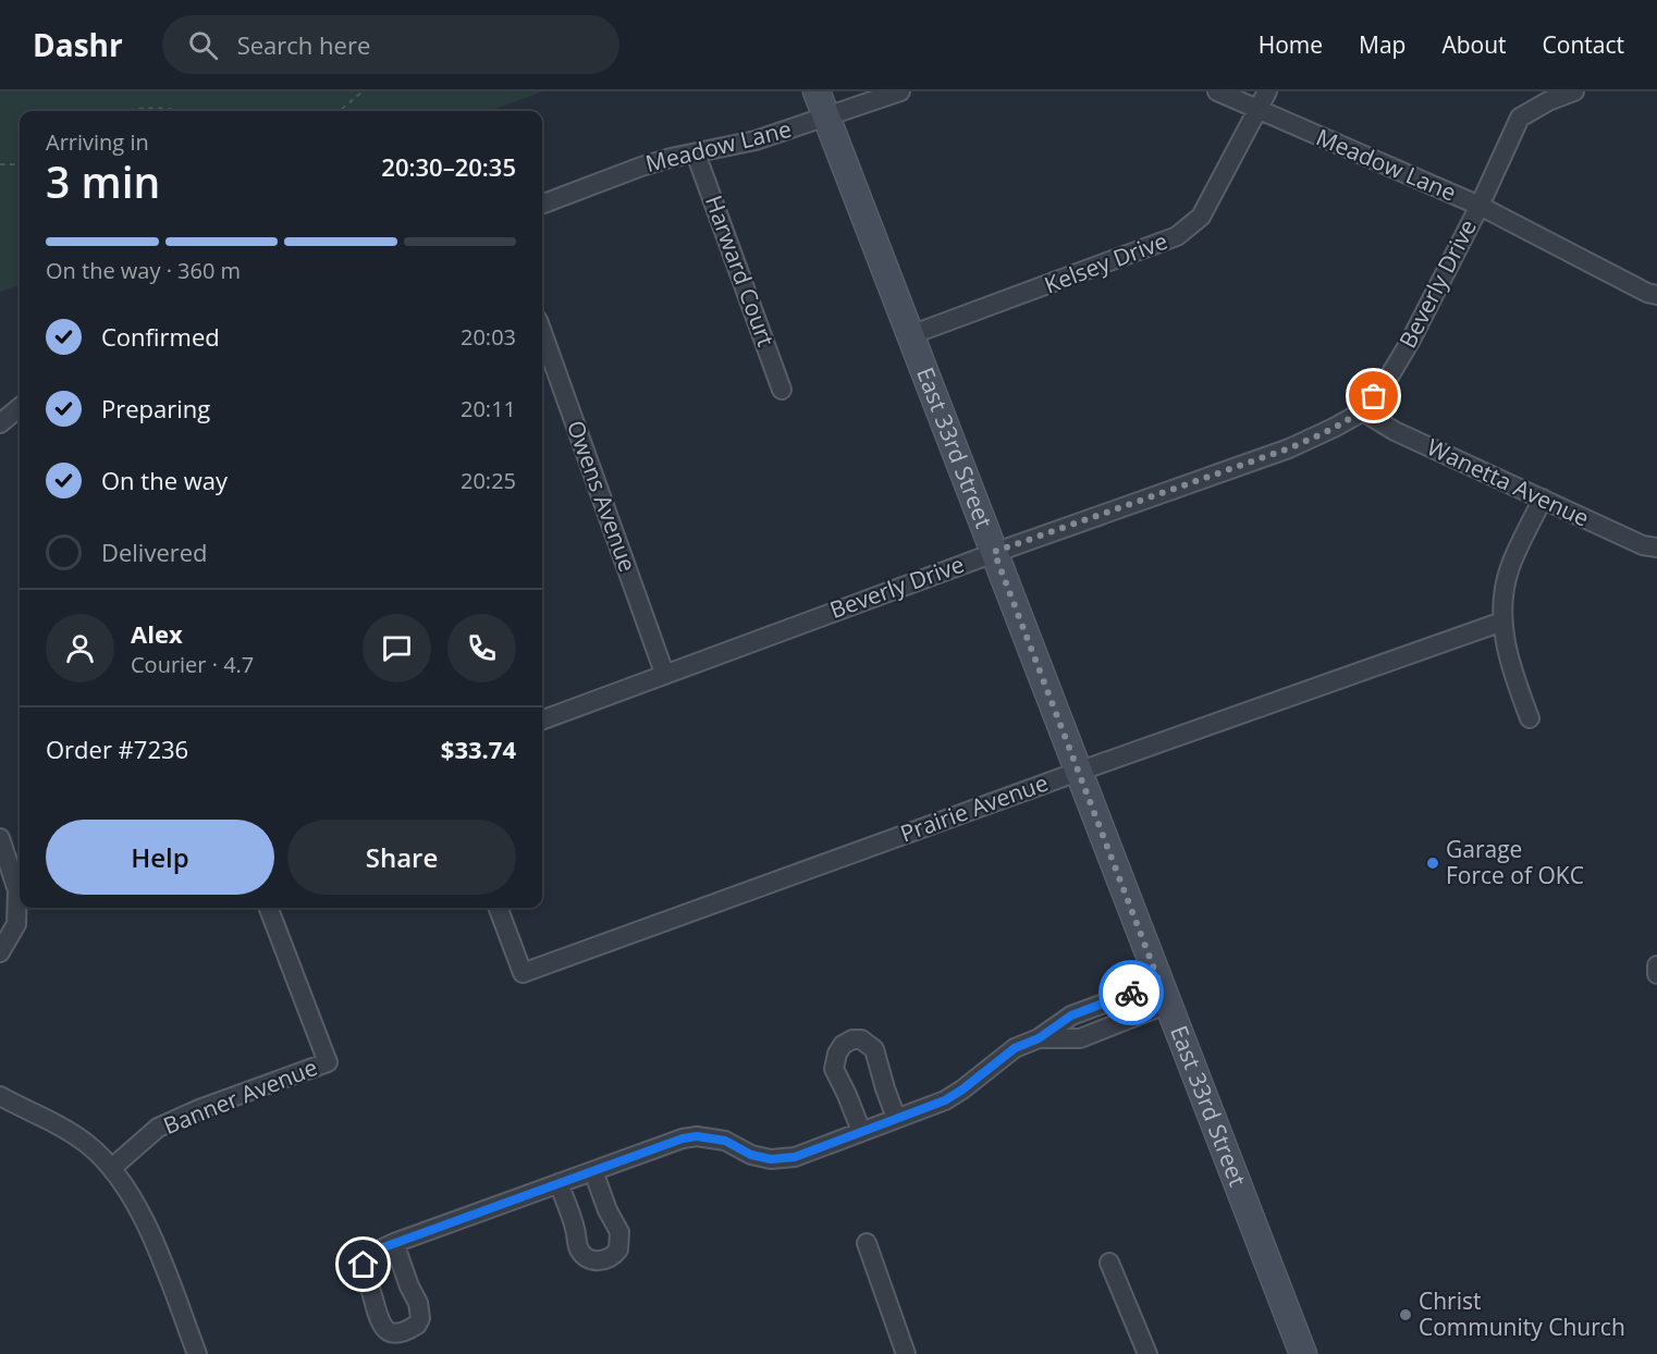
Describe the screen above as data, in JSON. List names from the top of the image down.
{
  "streets": {
    "street": [
      "Meadow Lane",
      "Kelsey Drive",
      "Harward Court",
      "Beverly Drive",
      "East 33rd Street",
      "Wanetta Avenue",
      "Owens Avenue",
      "Prairie Avenue",
      "Banner Avenue"
    ]
  },
  "crossings": [
    ["Meadow Lane", "Kelsey Drive"],
    ["Meadow Lane", "Harward Court"],
    ["Meadow Lane", "Beverly Drive"],
    ["Meadow Lane", "East 33rd Street"],
    ["Kelsey Drive", "East 33rd Street"],
    ["Beverly Drive", "East 33rd Street"],
    ["Beverly Drive", "Wanetta Avenue"],
    ["Beverly Drive", "Owens Avenue"],
    ["East 33rd Street", "Prairie Avenue"]
  ],
  "places": ["Garage Force of OKC", "Christ Community Church"],
  "page": {
    "header": "Dashr",
    "search": "Search here",
    "nav": [
      "Home",
      "Map",
      "About",
      "Contact"
    ],
    "heading": ["3 min", "Arriving in", "20:30–20:35"],
    "panel": [
      "Alex",
      "Courier · 4.7",
      "Order #7236",
      "$33.74"
    ],
    "bar": "On the way · 360 m",
    "list": [
      ["Confirmed", "20:03"],
      ["Preparing", "20:11"],
      ["On the way", "20:25"],
      "Delivered"
    ],
    "buttons": ["Help", "Share"]
  }
}
